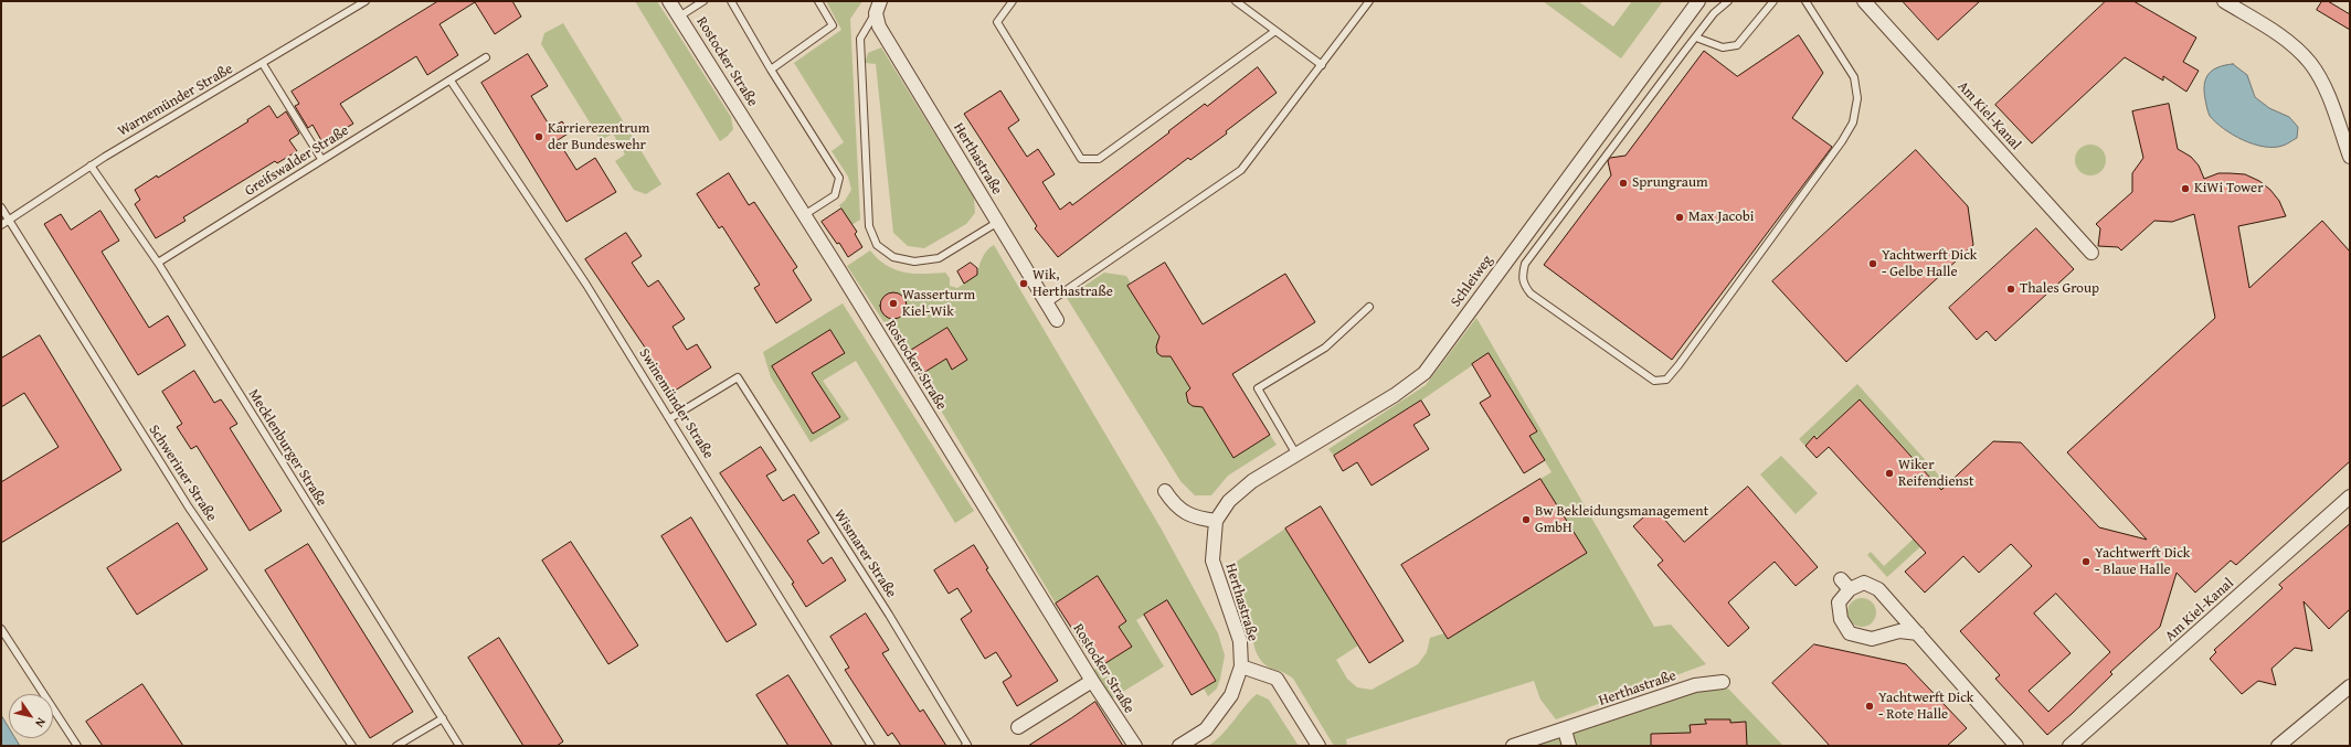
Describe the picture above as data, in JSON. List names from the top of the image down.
{
  "streets": {
    "street": [
      "Rostocker Straße",
      "Am Kiel-Kanal",
      "Herthastraße",
      "Schleiweg"
    ],
    "lane": [
      "Warnemünder Straße",
      "Greifswalder Straße",
      "Swinemünder Straße",
      "Mecklenburger Straße",
      "Schweriner Straße",
      "Wismarer Straße"
    ]
  },
  "crossings": [
    ["Warnemünder Straße", "Mecklenburger Straße"],
    ["Warnemünder Straße", "Schweriner Straße"],
    ["Herthastraße", "Schleiweg"],
    ["Greifswalder Straße", "Swinemünder Straße"],
    ["Greifswalder Straße", "Mecklenburger Straße"],
    ["Swinemünder Straße", "Wismarer Straße"]
  ],
  "places": [
    "Karrierezentrum der Bundeswehr",
    "Sprungraum",
    "KiWi Tower",
    "Max Jacobi",
    "Yachtwerft Dick - Gelbe Halle",
    "Wik, Herthastraße",
    "Thales Group",
    "Wasserturm Kiel-Wik",
    "Wiker Reifendienst",
    "Bw Bekleidungsmanagement GmbH",
    "Yachtwerft Dick - Blaue Halle",
    "Yachtwerft Dick - Rote Halle"
  ],
  "north": "bottom right"
}
